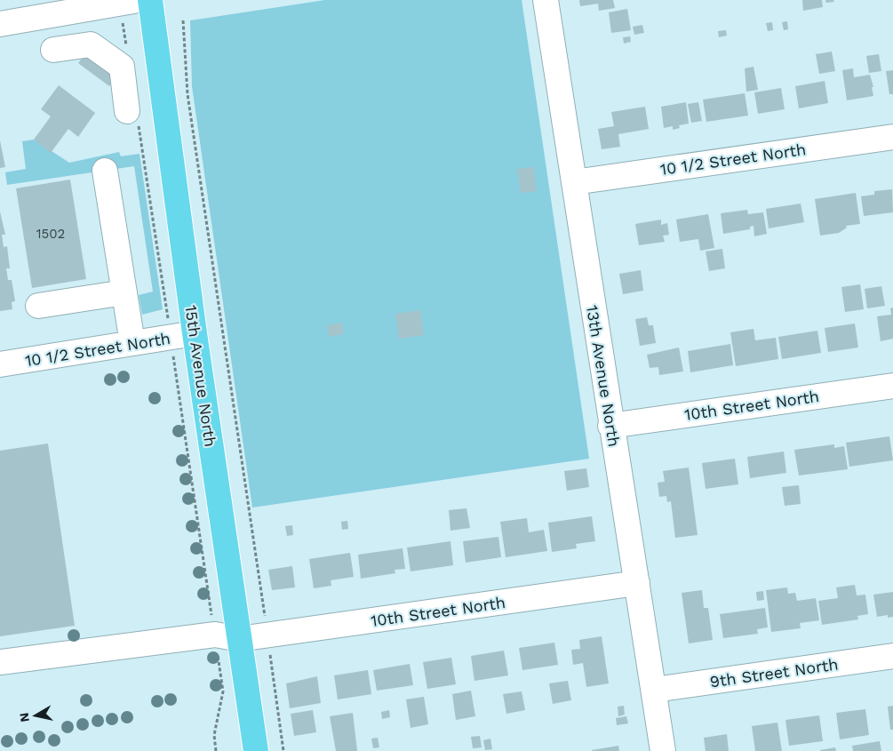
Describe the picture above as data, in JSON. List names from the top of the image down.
{
  "streets": {
    "main road": ["15th Avenue North"],
    "street": [
      "10 1/2 Street North",
      "13th Avenue North",
      "10th Street North",
      "9th Street North"
    ]
  },
  "crossings": [
    ["10 1/2 Street North", "15th Avenue North"],
    ["10 1/2 Street North", "13th Avenue North"],
    ["15th Avenue North", "10th Street North"],
    ["13th Avenue North", "10th Street North"],
    ["13th Avenue North", "9th Street North"]
  ],
  "house_numbers": ["1502"],
  "north": "left"
}
